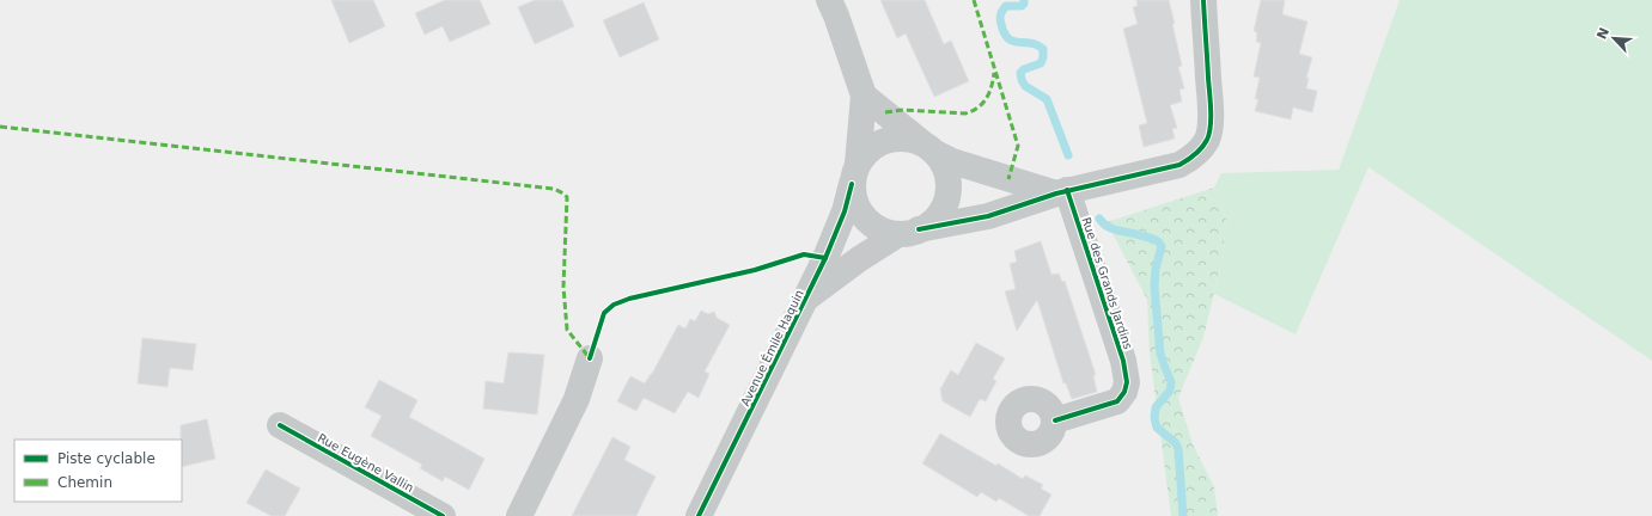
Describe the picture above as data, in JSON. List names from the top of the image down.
{
  "streets": {
    "street": ["Rue des Grands Jardins", "Avenue Émile Haquin", "Rue Eugène Vallin"]
  },
  "legend": ["Piste cyclable", "Chemin"],
  "north": "top left"
}
